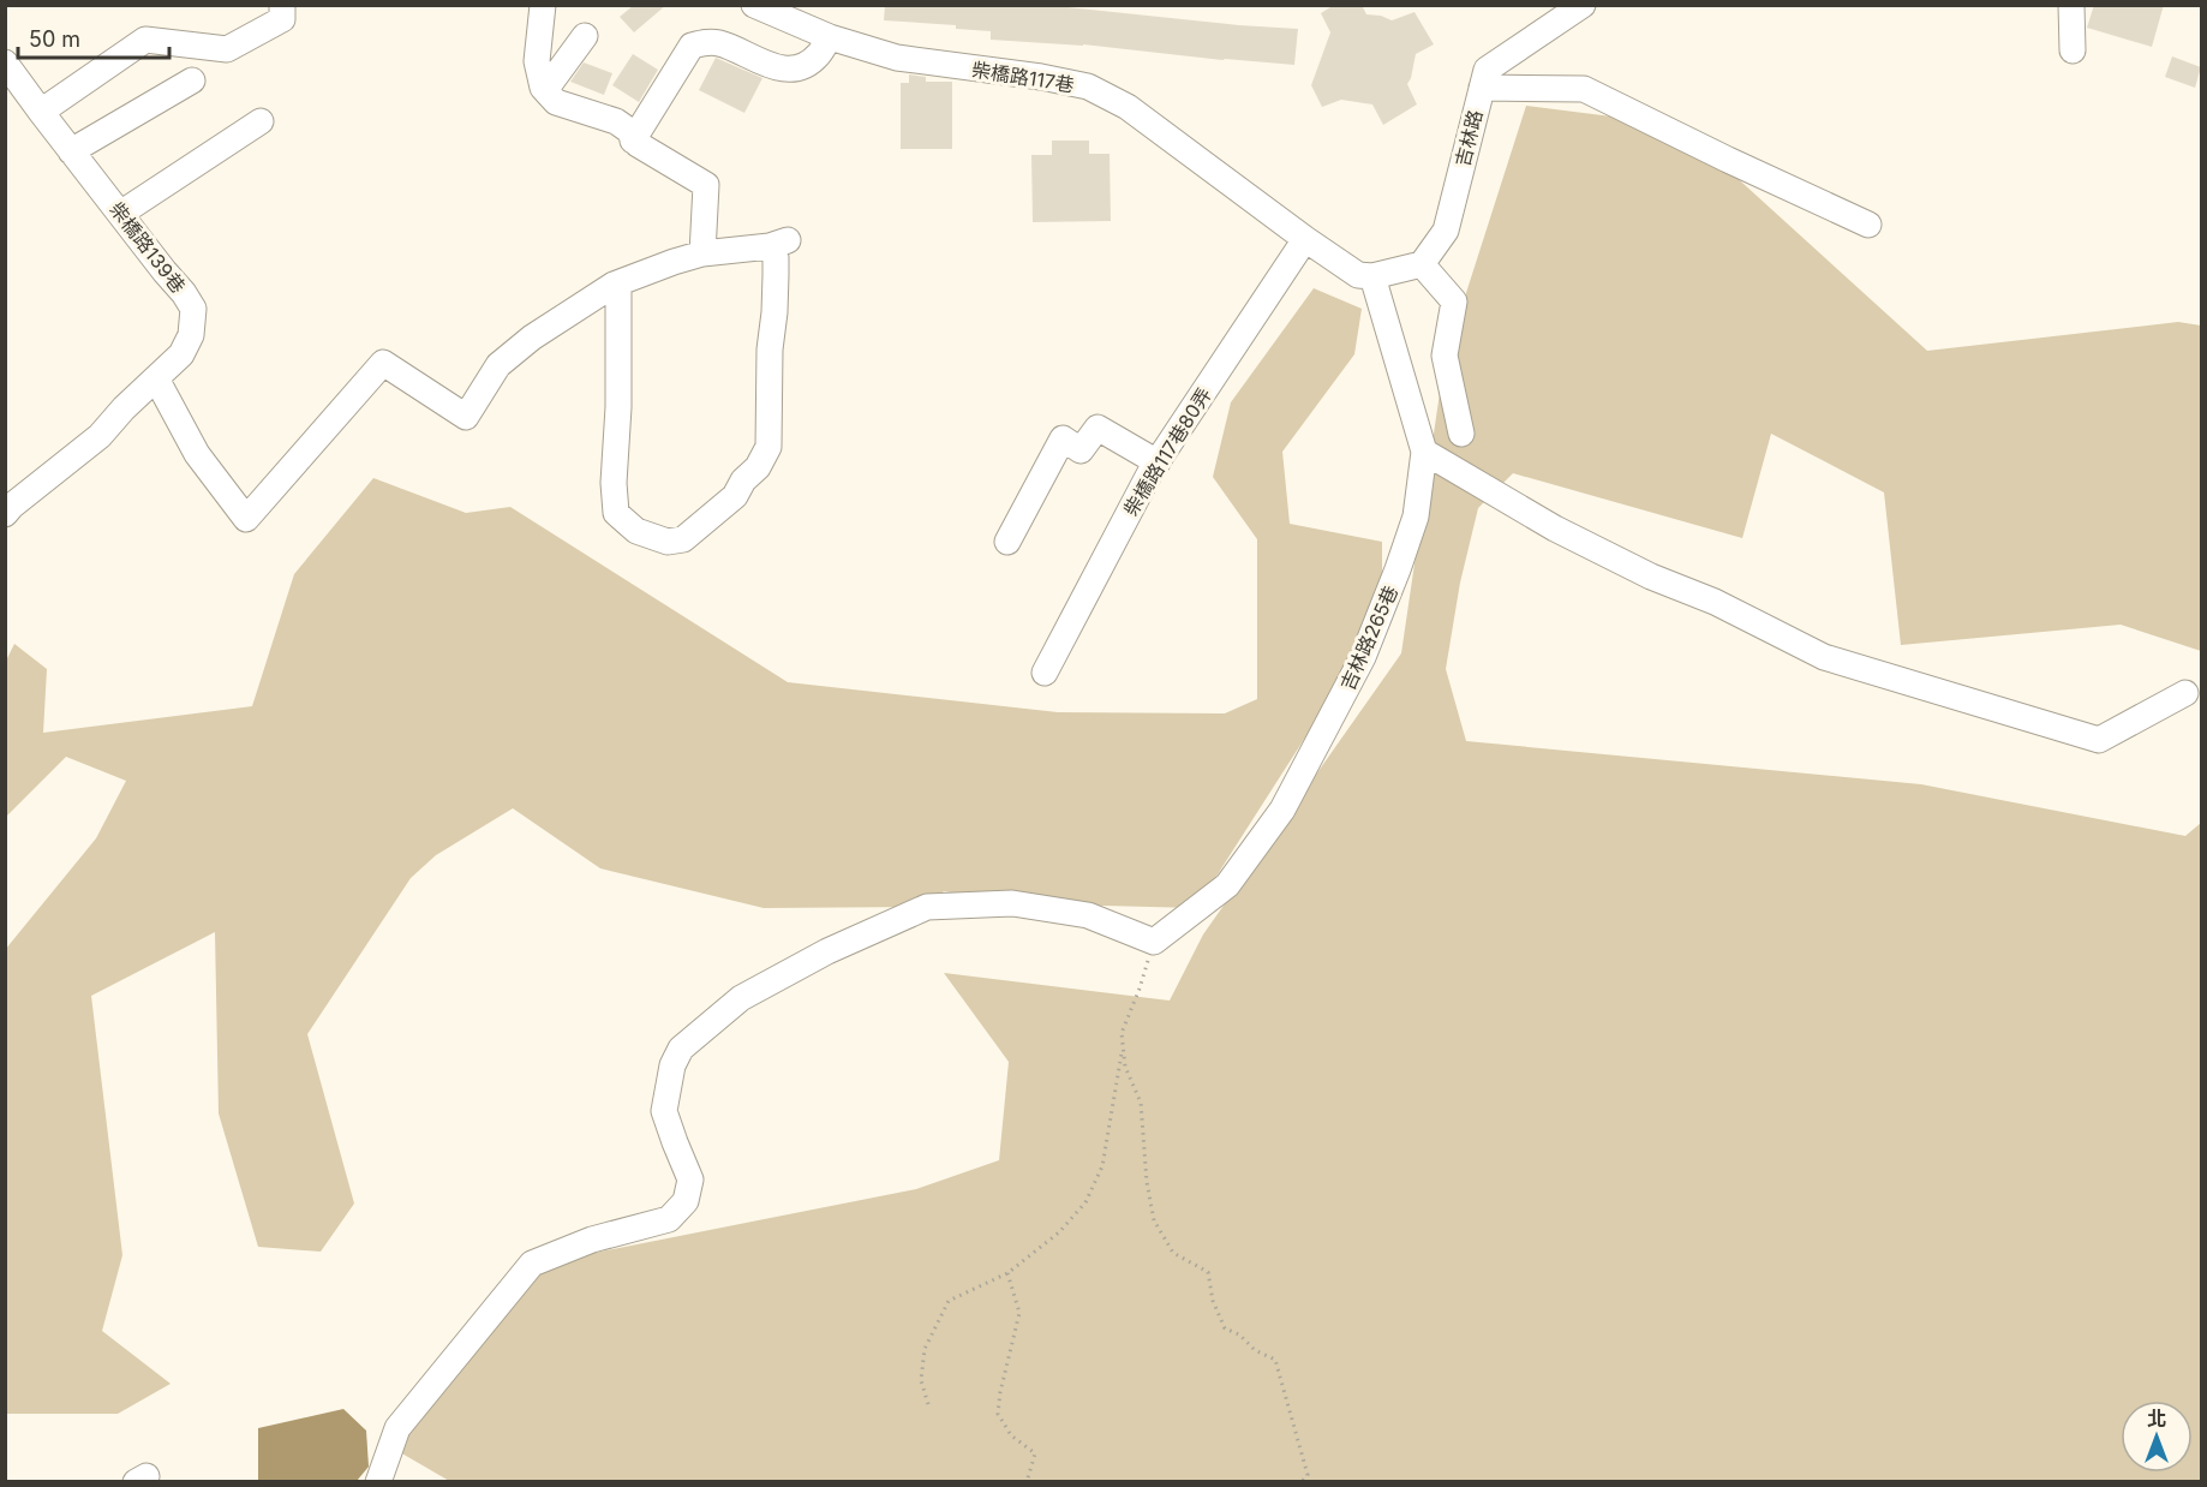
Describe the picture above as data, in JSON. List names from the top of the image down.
{
  "streets": {
    "street": [
      "柴橋路117巷",
      "吉林路",
      "柴橋路139巷",
      "柴橋路117巷80弄",
      "吉林路265巷"
    ]
  },
  "crossings": [
    ["柴橋路117巷", "柴橋路117巷80弄"],
    ["柴橋路117巷", "吉林路265巷"]
  ],
  "scale_bar": "50 m",
  "north": "top"
}
